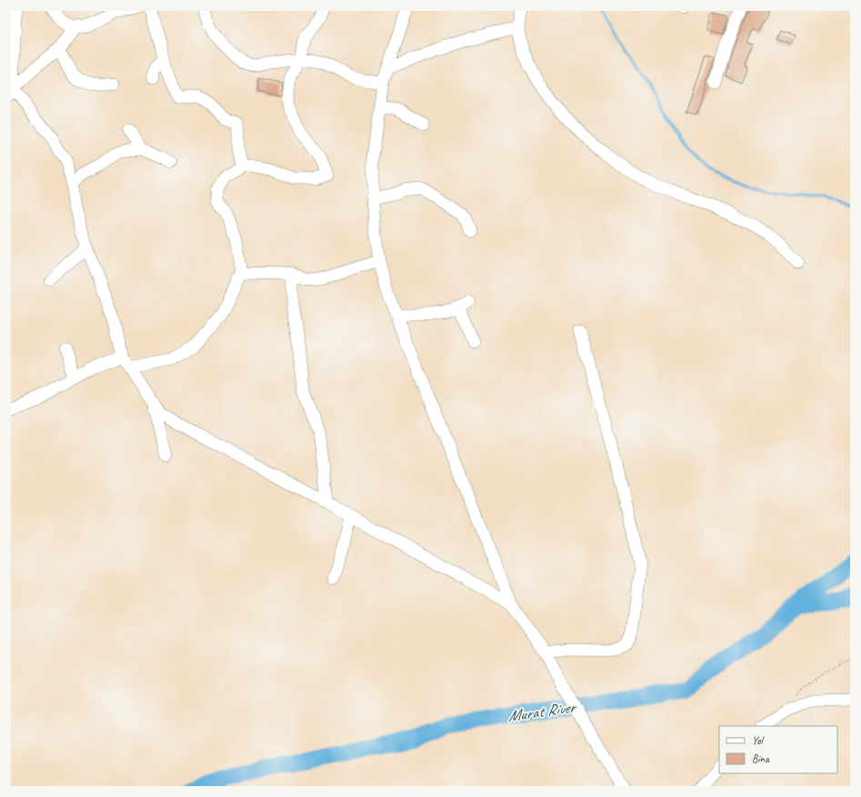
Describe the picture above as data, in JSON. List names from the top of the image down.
{
  "water": ["Murat River"],
  "legend": ["Yol", "Bina"]
}
